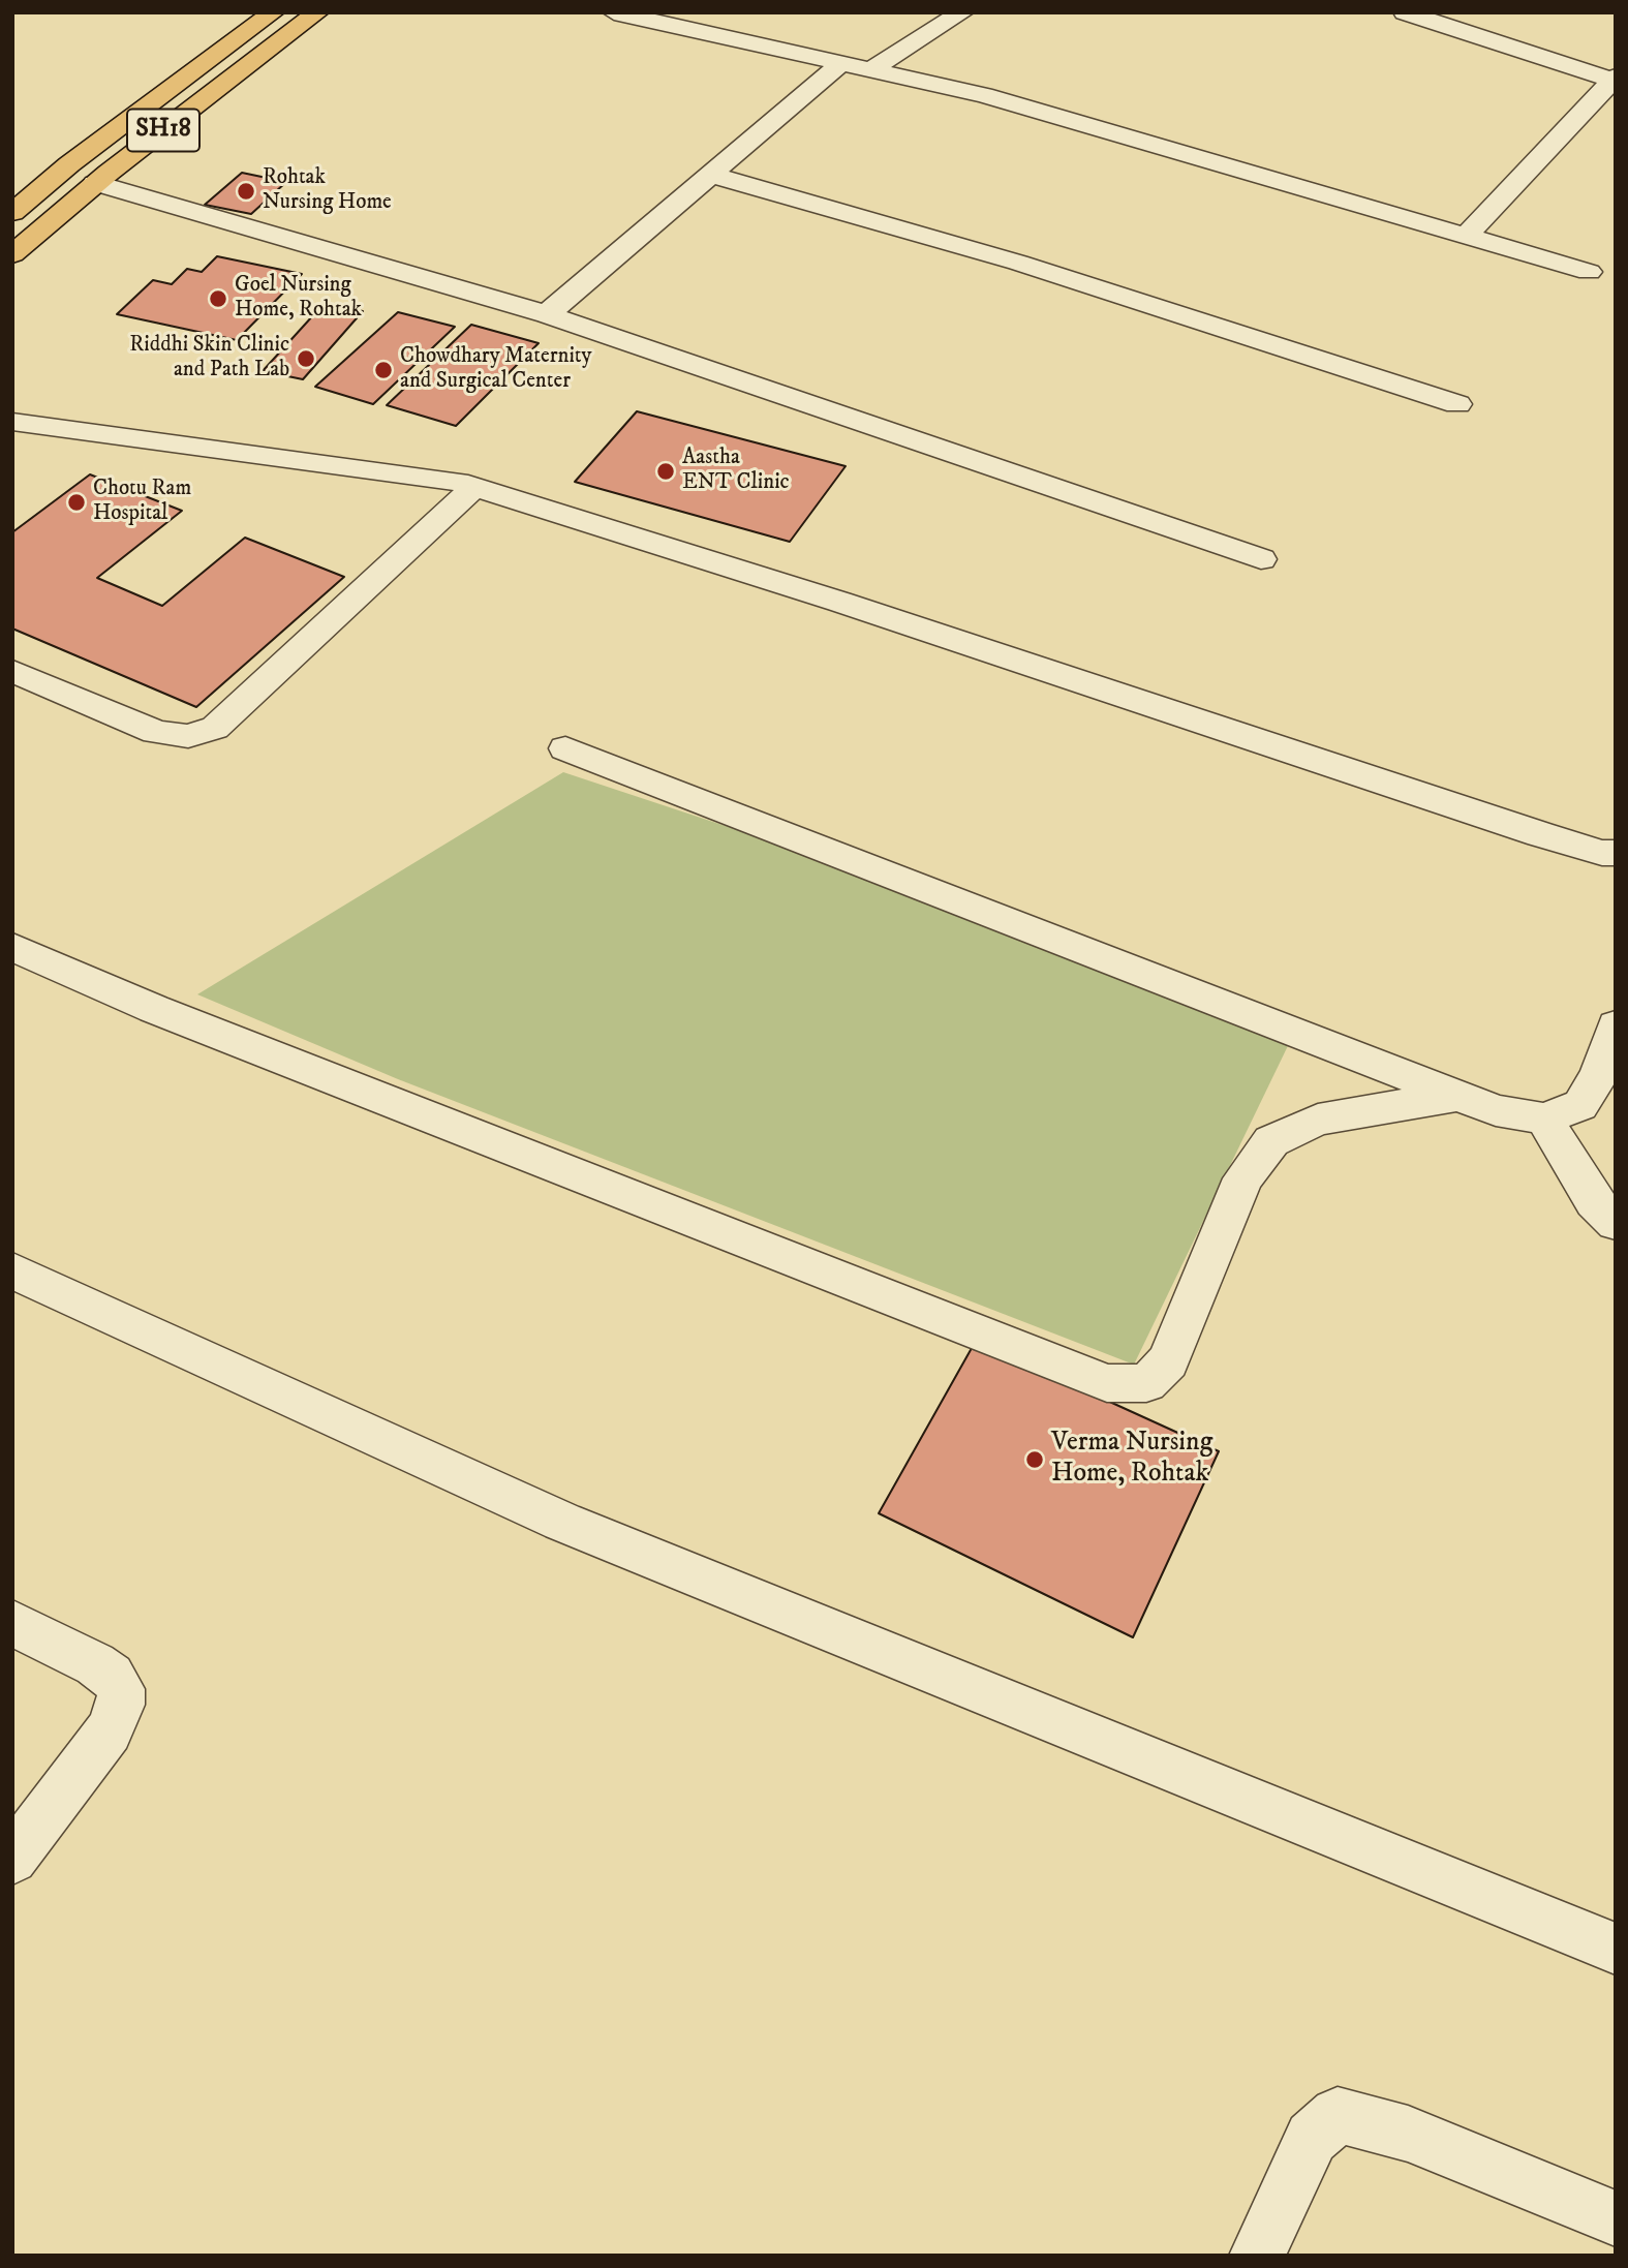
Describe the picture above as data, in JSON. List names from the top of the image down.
{
  "streets": {
    "main road": ["SH18"]
  },
  "places": [
    "Rohtak Nursing Home",
    "Goel Nursing Home, Rohtak",
    "Riddhi Skin Clinic and Path Lab",
    "Chowdhary Maternity and Surgical Center",
    "Aastha ENT Clinic",
    "Chotu Ram Hospital",
    "Verma Nursing Home, Rohtak"
  ]
}
